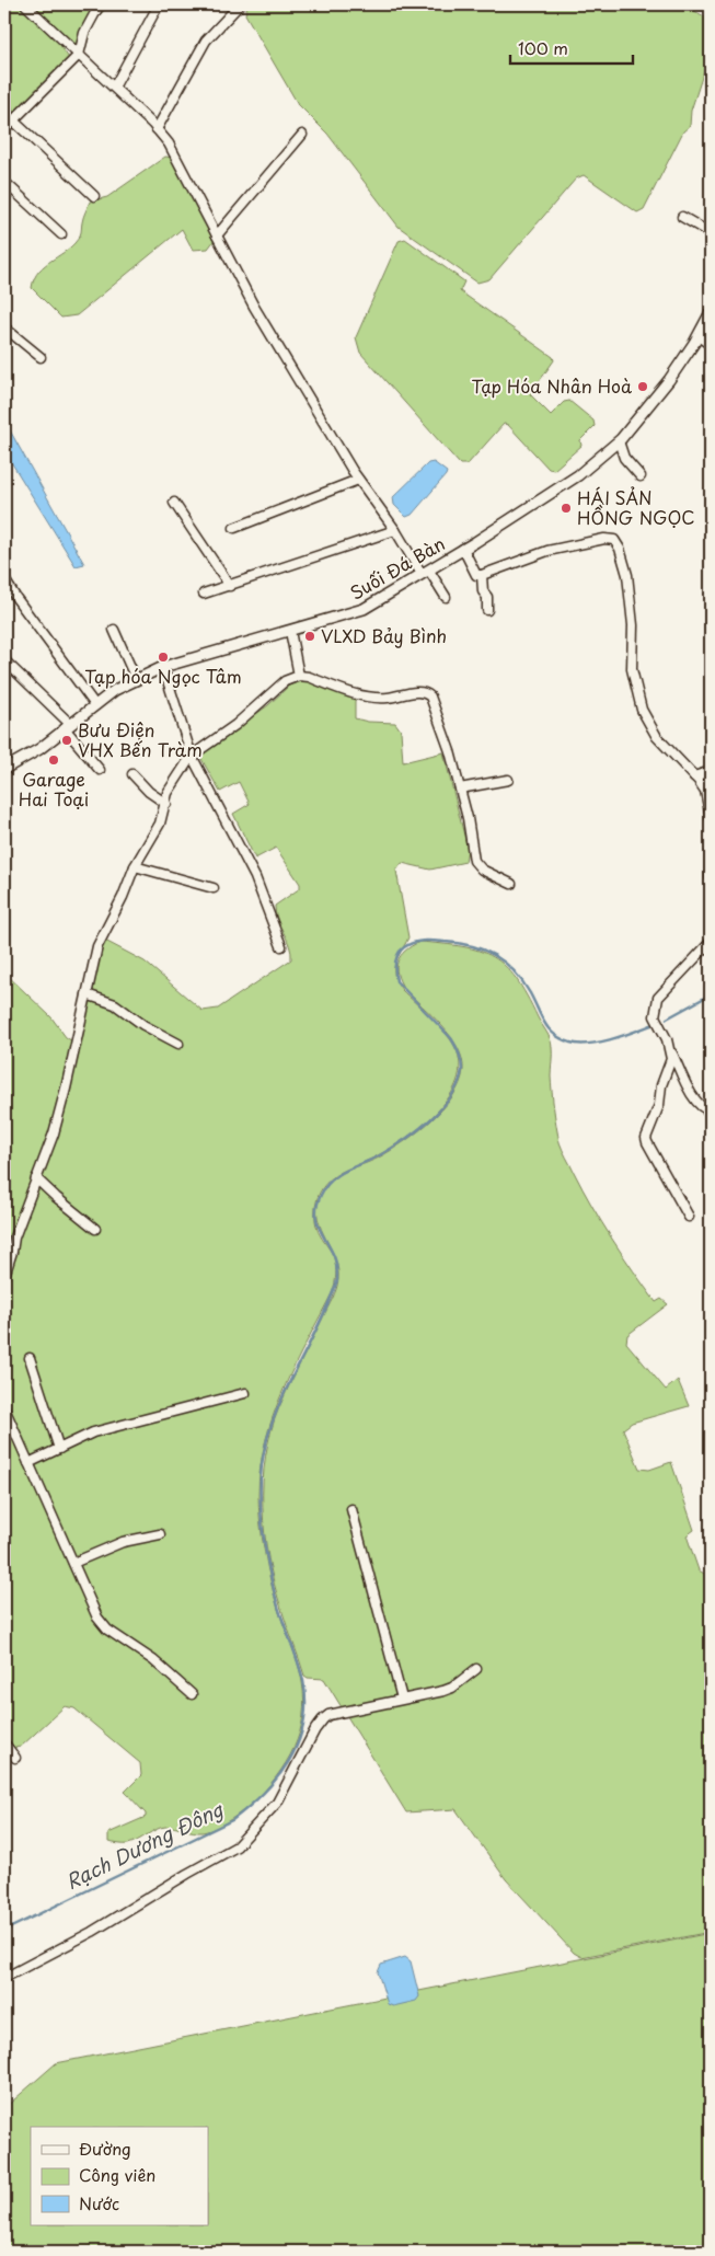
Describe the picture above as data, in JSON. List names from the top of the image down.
{
  "streets": {
    "street": ["Suối Đá Bàn"]
  },
  "water": ["Rạch Dương Đông"],
  "places": [
    "Tạp Hóa Nhân Hoà",
    "HÁI SẢN HỒNG NGỌC",
    "VLXD Bảy Bình",
    "Tạp hóa Ngọc Tâm",
    "Bưu Điện VHX Bến Tràm",
    "Garage Hai Toại"
  ],
  "legend": ["Đường", "Công viên", "Nước"],
  "scale_bar": "100 m"
}
